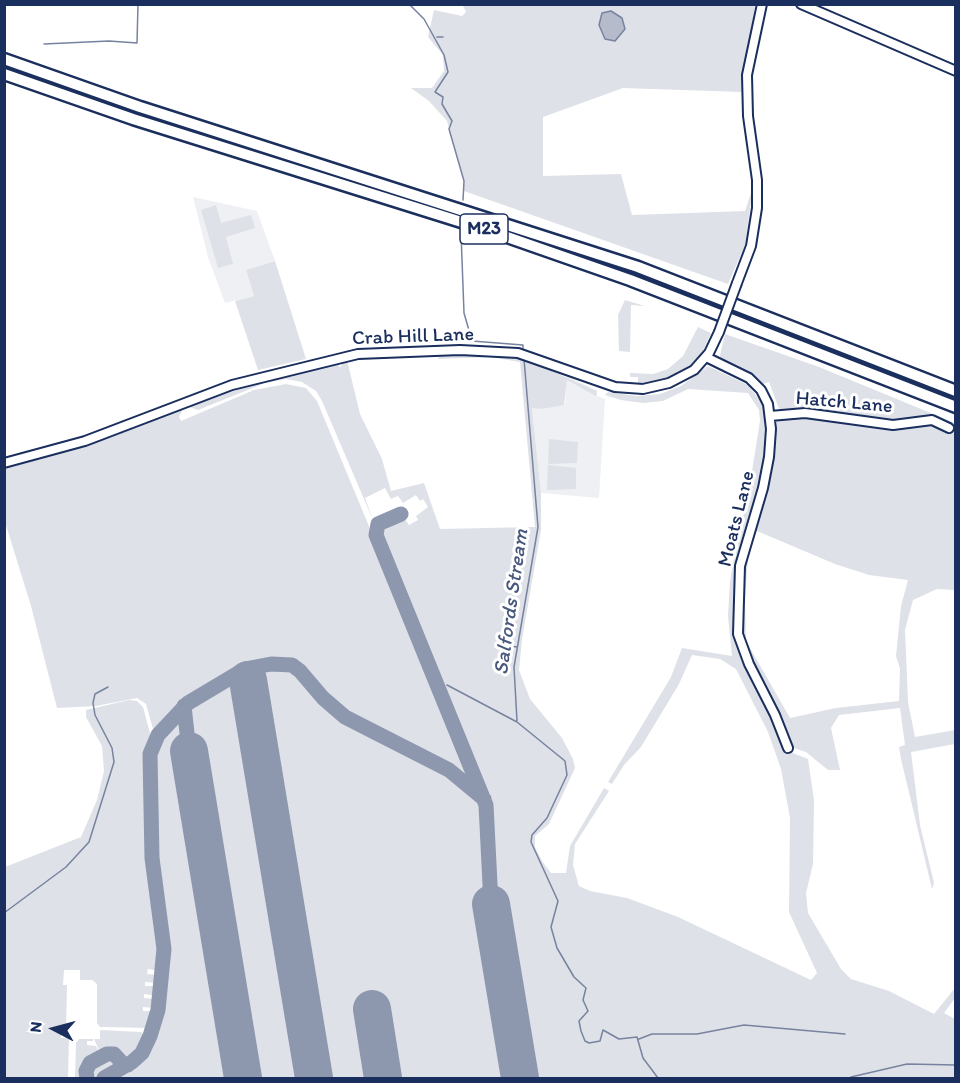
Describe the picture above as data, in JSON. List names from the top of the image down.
{
  "streets": {
    "highway": ["M23"],
    "street": ["Crab Hill Lane", "Hatch Lane", "Moats Lane"]
  },
  "crossings": [
    ["Crab Hill Lane", "Moats Lane"],
    ["Hatch Lane", "Moats Lane"]
  ],
  "water": ["Salfords Stream"],
  "north": "left"
}
